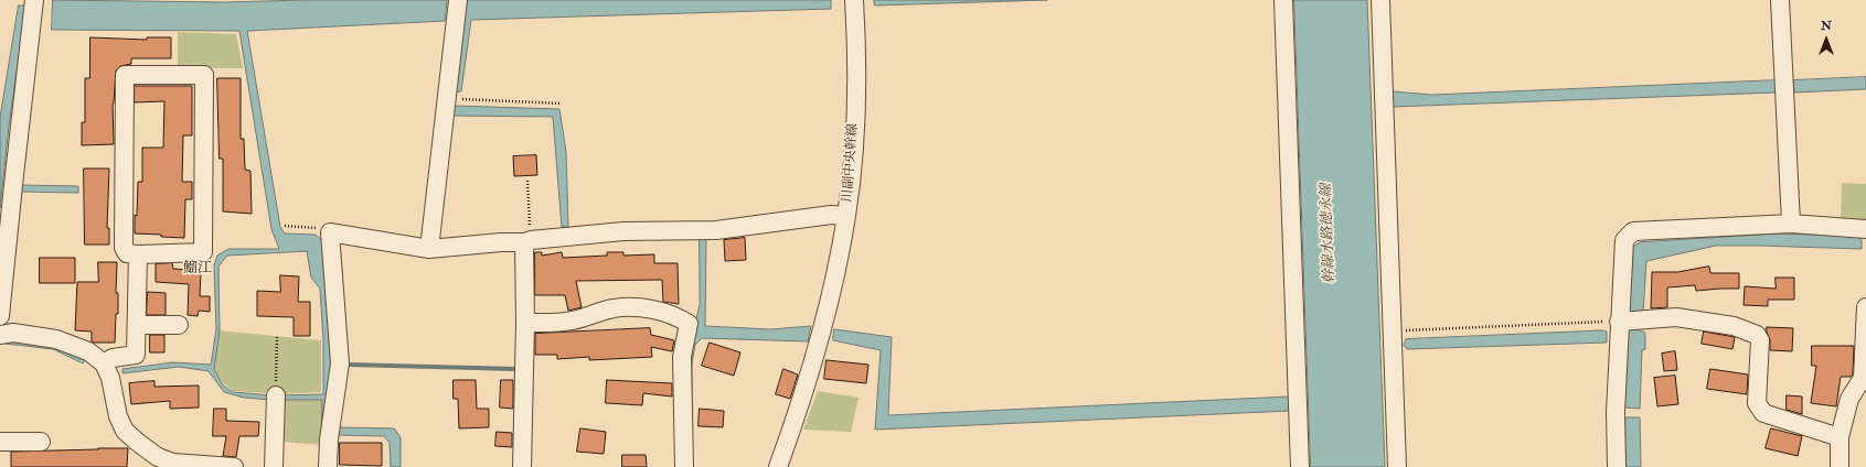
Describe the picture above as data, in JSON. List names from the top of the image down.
{
  "streets": {
    "street": ["川副中央幹線"]
  },
  "districts": ["鰡江"],
  "water": ["幹線水路徳永線"],
  "north": "top"
}
